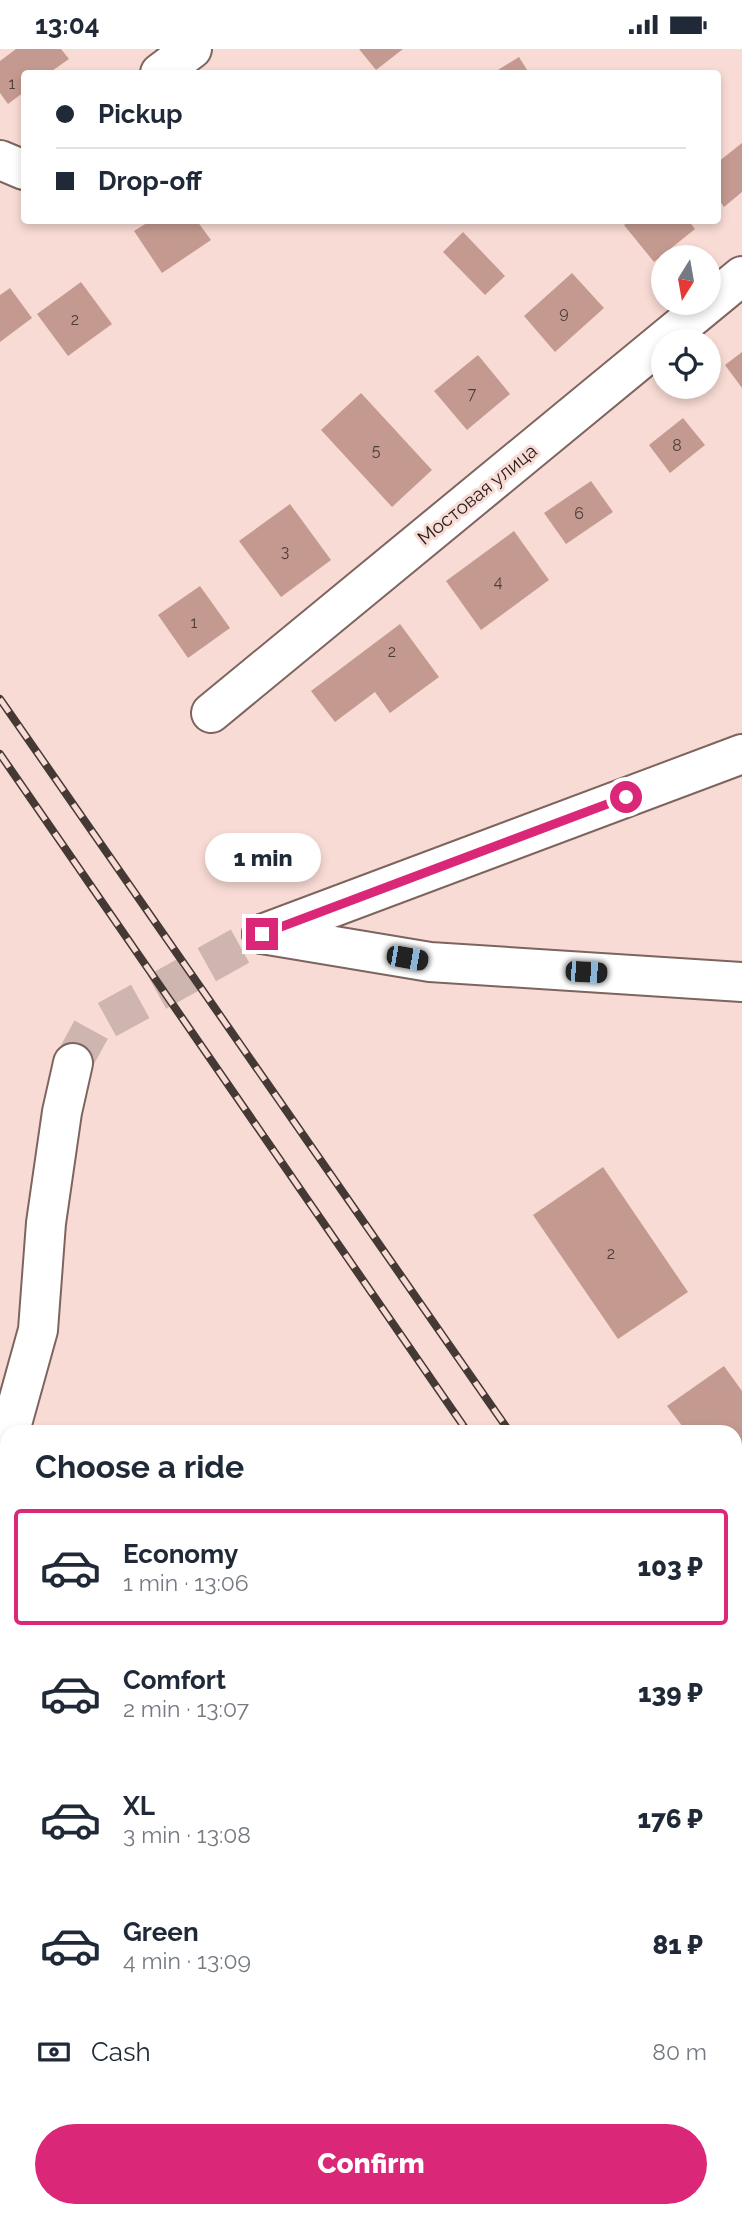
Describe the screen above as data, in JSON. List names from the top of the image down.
{
  "streets": {
    "main road": ["Мостовая улица"]
  },
  "house_numbers": [
    "1",
    "9",
    "2",
    "7",
    "8",
    "5",
    "6",
    "3",
    "4",
    "1",
    "2",
    "2"
  ],
  "north": "bottom",
  "page": {
    "status": "13:04",
    "banner": ["Pickup", "Drop-off"],
    "bubble": "1 min",
    "heading": "Choose a ride",
    "list": [
      {
        "name": "Economy",
        "note": "1 min · 13:06",
        "value": "103 ₽"
      },
      {
        "name": "Comfort",
        "note": "2 min · 13:07",
        "value": "139 ₽"
      },
      {
        "name": "XL",
        "note": "3 min · 13:08",
        "value": "176 ₽"
      },
      {
        "name": "Green",
        "note": "4 min · 13:09",
        "value": "81 ₽"
      }
    ],
    "pay": ["Cash", "80 m"],
    "buttons": "Confirm"
  }
}
